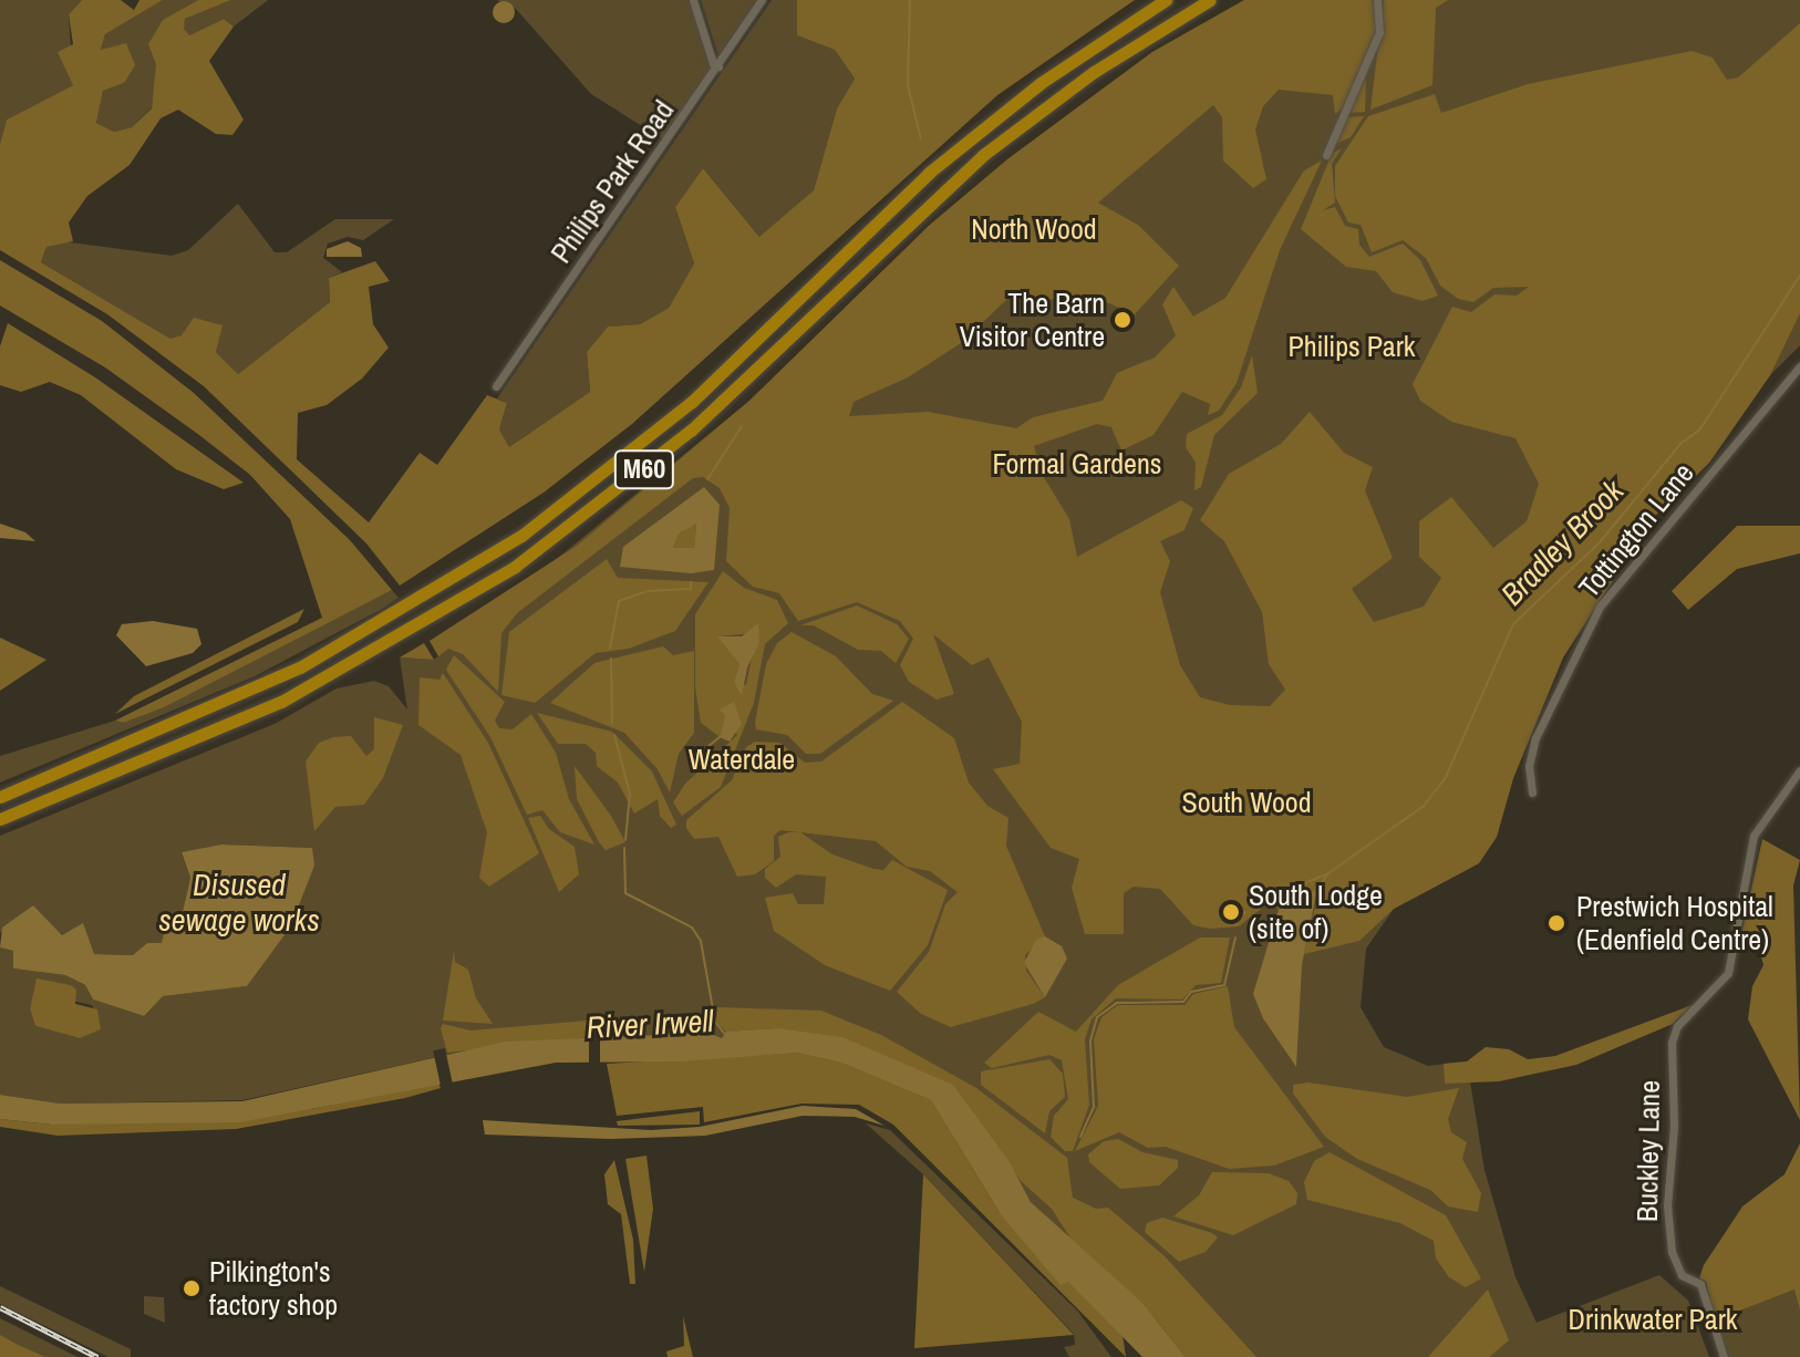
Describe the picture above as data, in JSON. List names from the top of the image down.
{
  "streets": {
    "highway": ["M60"],
    "street": ["Philips Park Road", "Tottington Lane", "Buckley Lane"]
  },
  "water": ["Bradley Brook", "Disused sewage works", "River Irwell"],
  "parks": [
    "North Wood",
    "Philips Park",
    "Formal Gardens",
    "Waterdale",
    "South Wood",
    "Drinkwater Park"
  ],
  "places": [
    "The Barn Visitor Centre",
    "South Lodge (site of)",
    "Prestwich Hospital (Edenfield Centre)",
    "Pilkington's factory shop"
  ]
}
